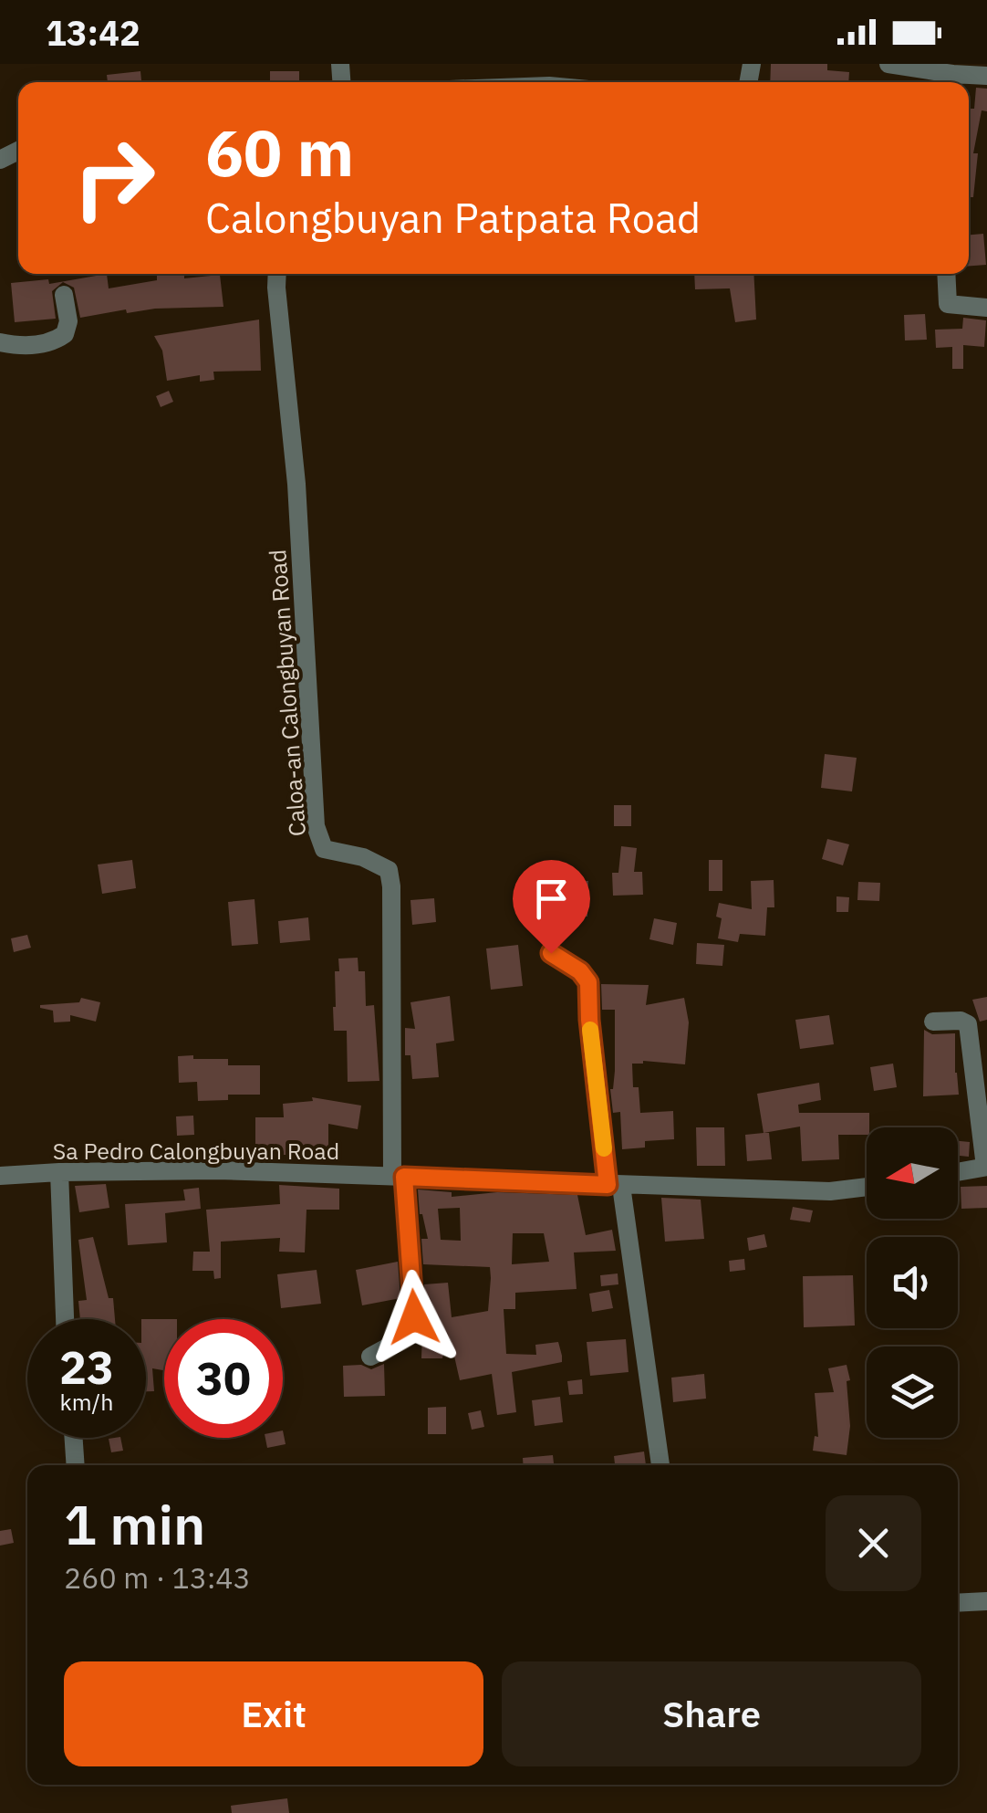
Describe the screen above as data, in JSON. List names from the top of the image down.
{
  "streets": {
    "street": ["Caloa-an Calongbuyan Road", "Sa Pedro Calongbuyan Road"]
  },
  "crossings": [
    ["Caloa-an Calongbuyan Road", "Sa Pedro Calongbuyan Road"]
  ],
  "north": "left",
  "page": {
    "status": "13:42",
    "turn": ["60 m", "Calongbuyan Patpata Road"],
    "speed": "23 km/h",
    "limit": "30",
    "heading": ["1 min", "260 m · 13:43"],
    "buttons": ["Exit", "Share"]
  }
}
